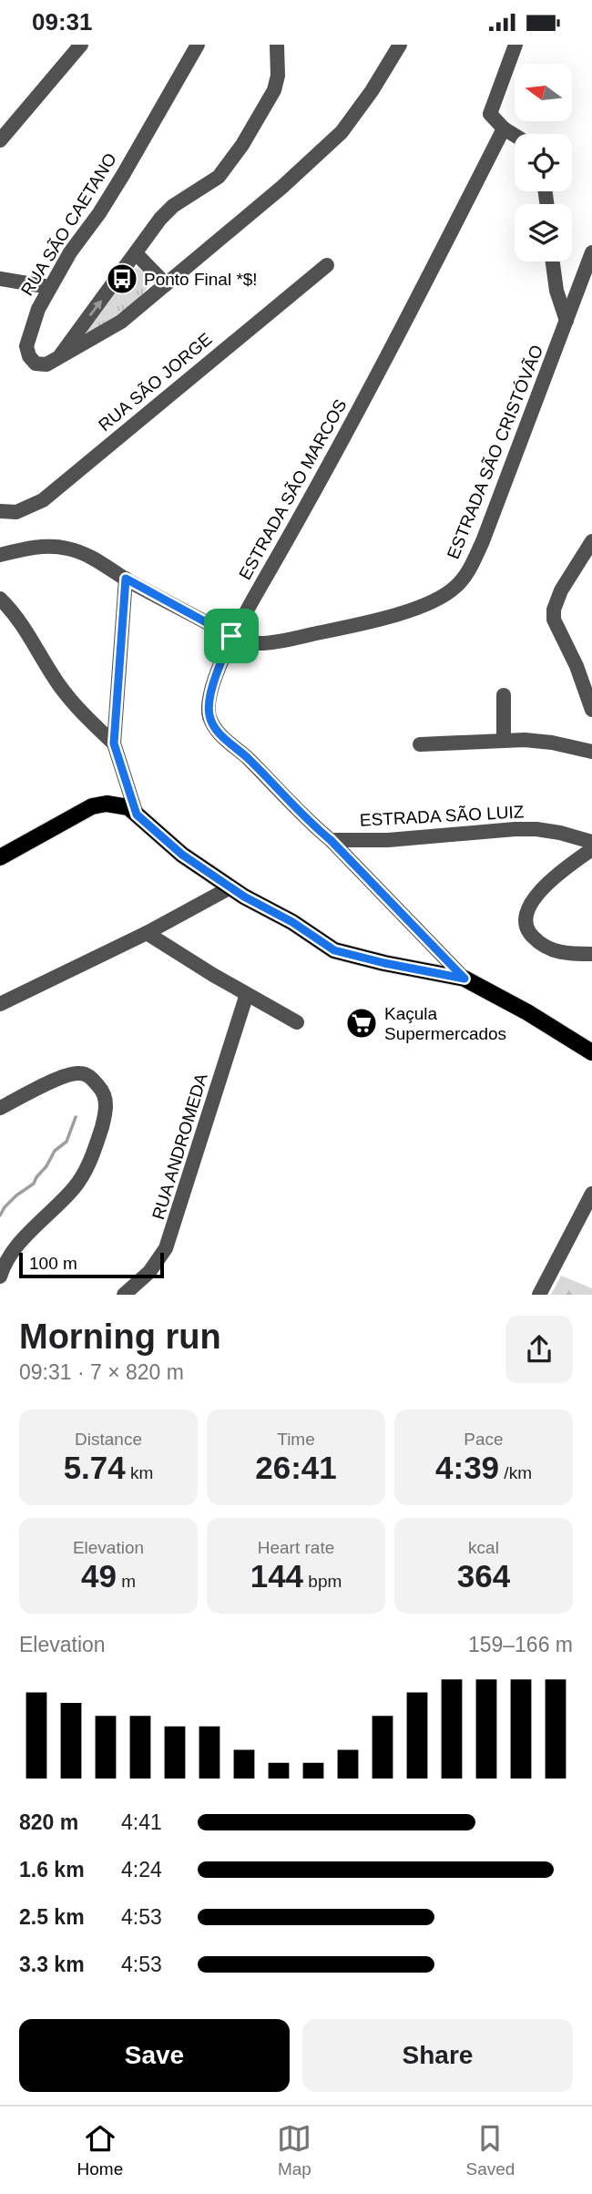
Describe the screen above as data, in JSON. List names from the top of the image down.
{
  "streets": {
    "street": [
      "RUA SÃO CAETANO",
      "RUA SÃO JORGE",
      "ESTRADA SÃO CRISTÓVÃO",
      "ESTRADA SÃO MARCOS",
      "ESTRADA SÃO LUIZ",
      "RUA ANDROMEDA"
    ]
  },
  "crossings": [
    ["ESTRADA SÃO CRISTÓVÃO", "ESTRADA SÃO MARCOS"],
    ["ESTRADA SÃO MARCOS", "ESTRADA SÃO LUIZ"]
  ],
  "places": {
    "bus stop": ["Ponto Final *$!"],
    "supermarket": ["Kaçula Supermercados"]
  },
  "scale_bar": "100 m",
  "north": "left",
  "page": {
    "status": "09:31",
    "scale": "100 m",
    "heading": ["Morning run", "09:31 · 7 × 820 m"],
    "stats": [
      ["Distance", "5.74 km"],
      ["Time", "26:41"],
      ["Pace", "4:39 /km"],
      ["Elevation", "49 m"],
      ["Heart rate", "144 bpm"],
      ["kcal", "364"]
    ],
    "chart": ["Elevation", "159–166 m"],
    "list": [
      {
        "name": "820 m",
        "note": "4:41"
      },
      {
        "name": "1.6 km",
        "note": "4:24"
      },
      {
        "name": "2.5 km",
        "note": "4:53"
      },
      {
        "name": "3.3 km",
        "note": "4:53"
      }
    ],
    "buttons": ["Save", "Share"],
    "tabs": ["Home", "Map", "Saved"]
  }
}
